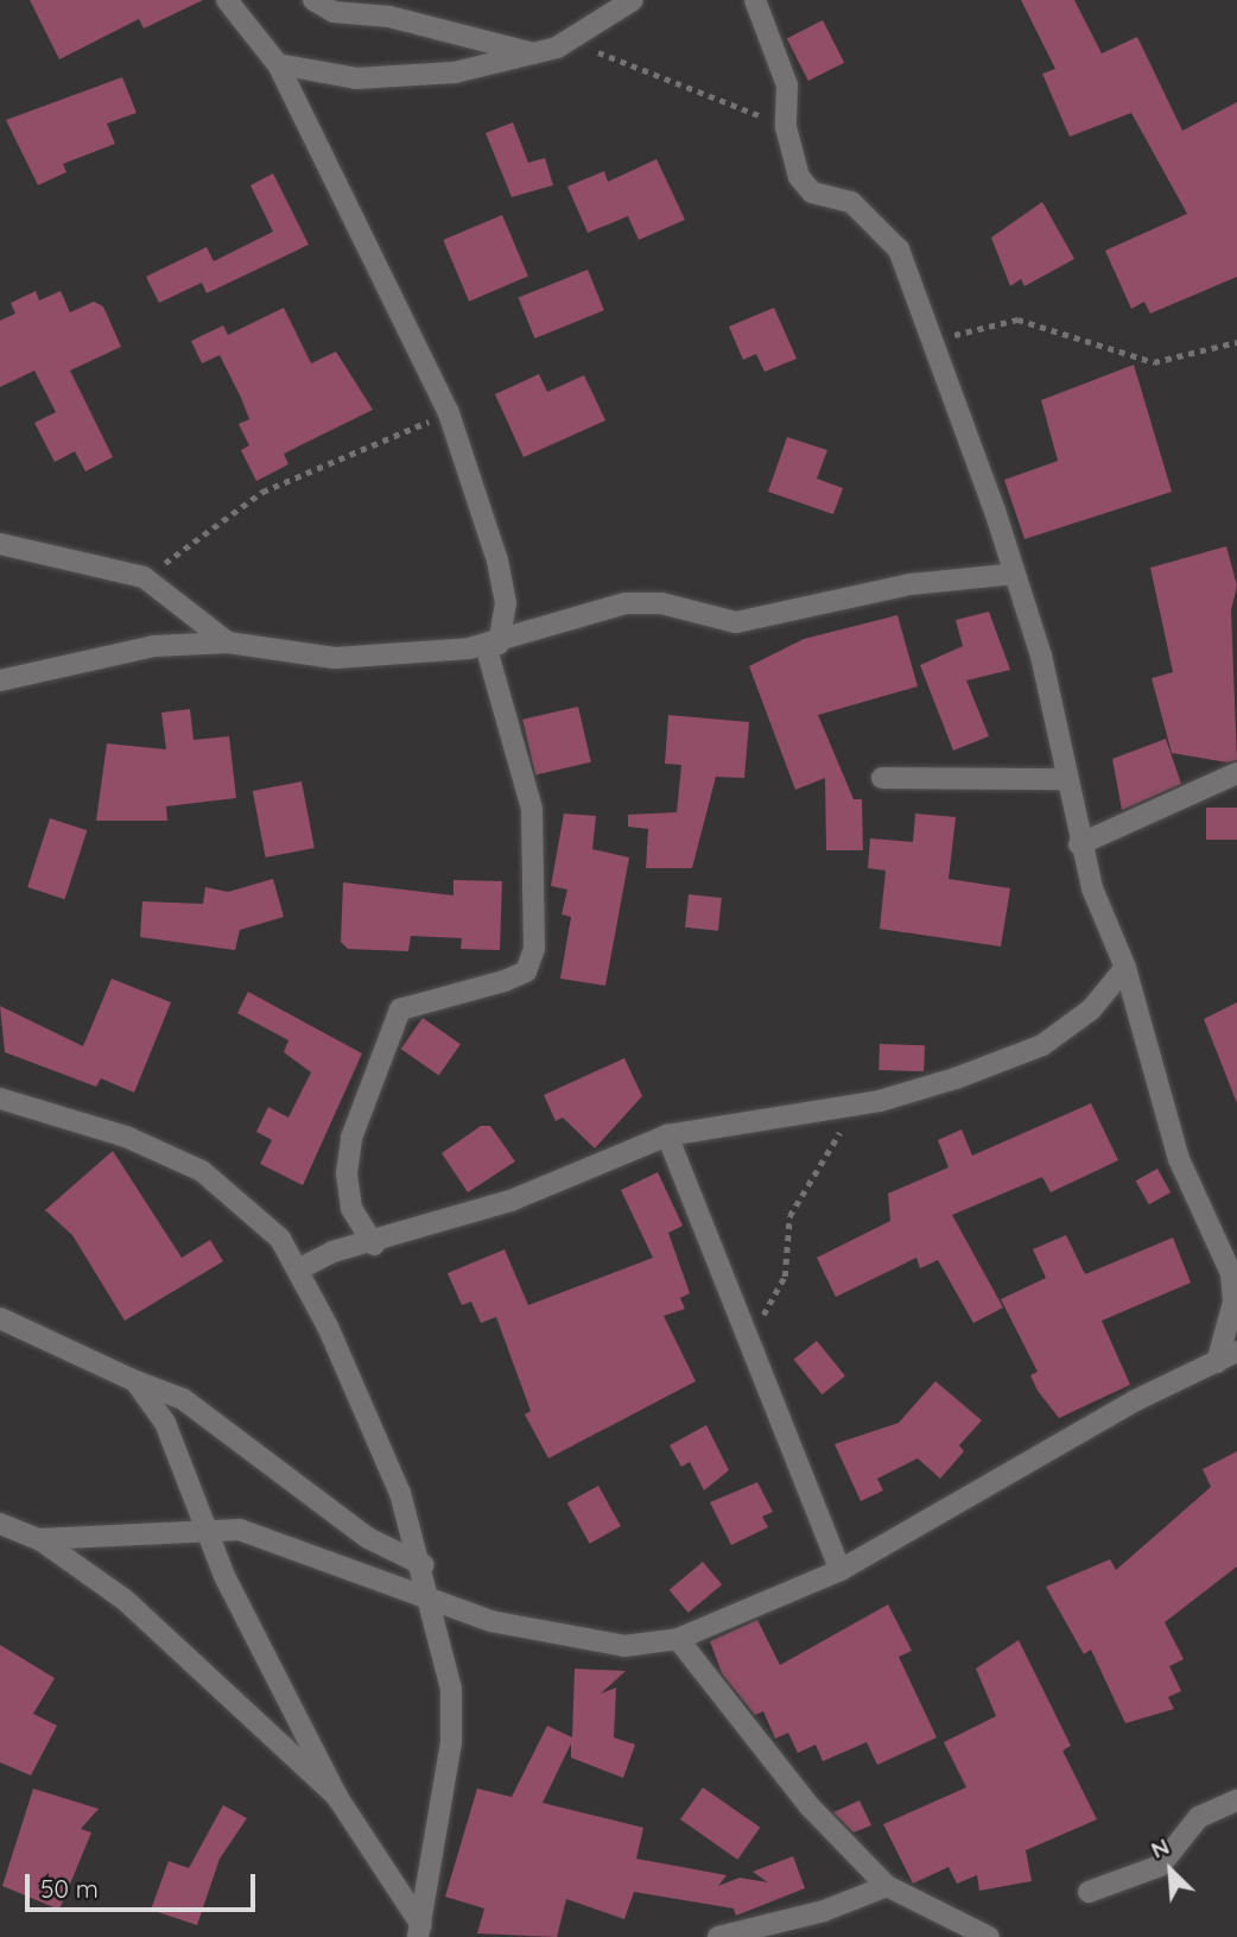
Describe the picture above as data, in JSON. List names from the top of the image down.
{
  "scale_bar": "50 m",
  "north": "top left"
}
